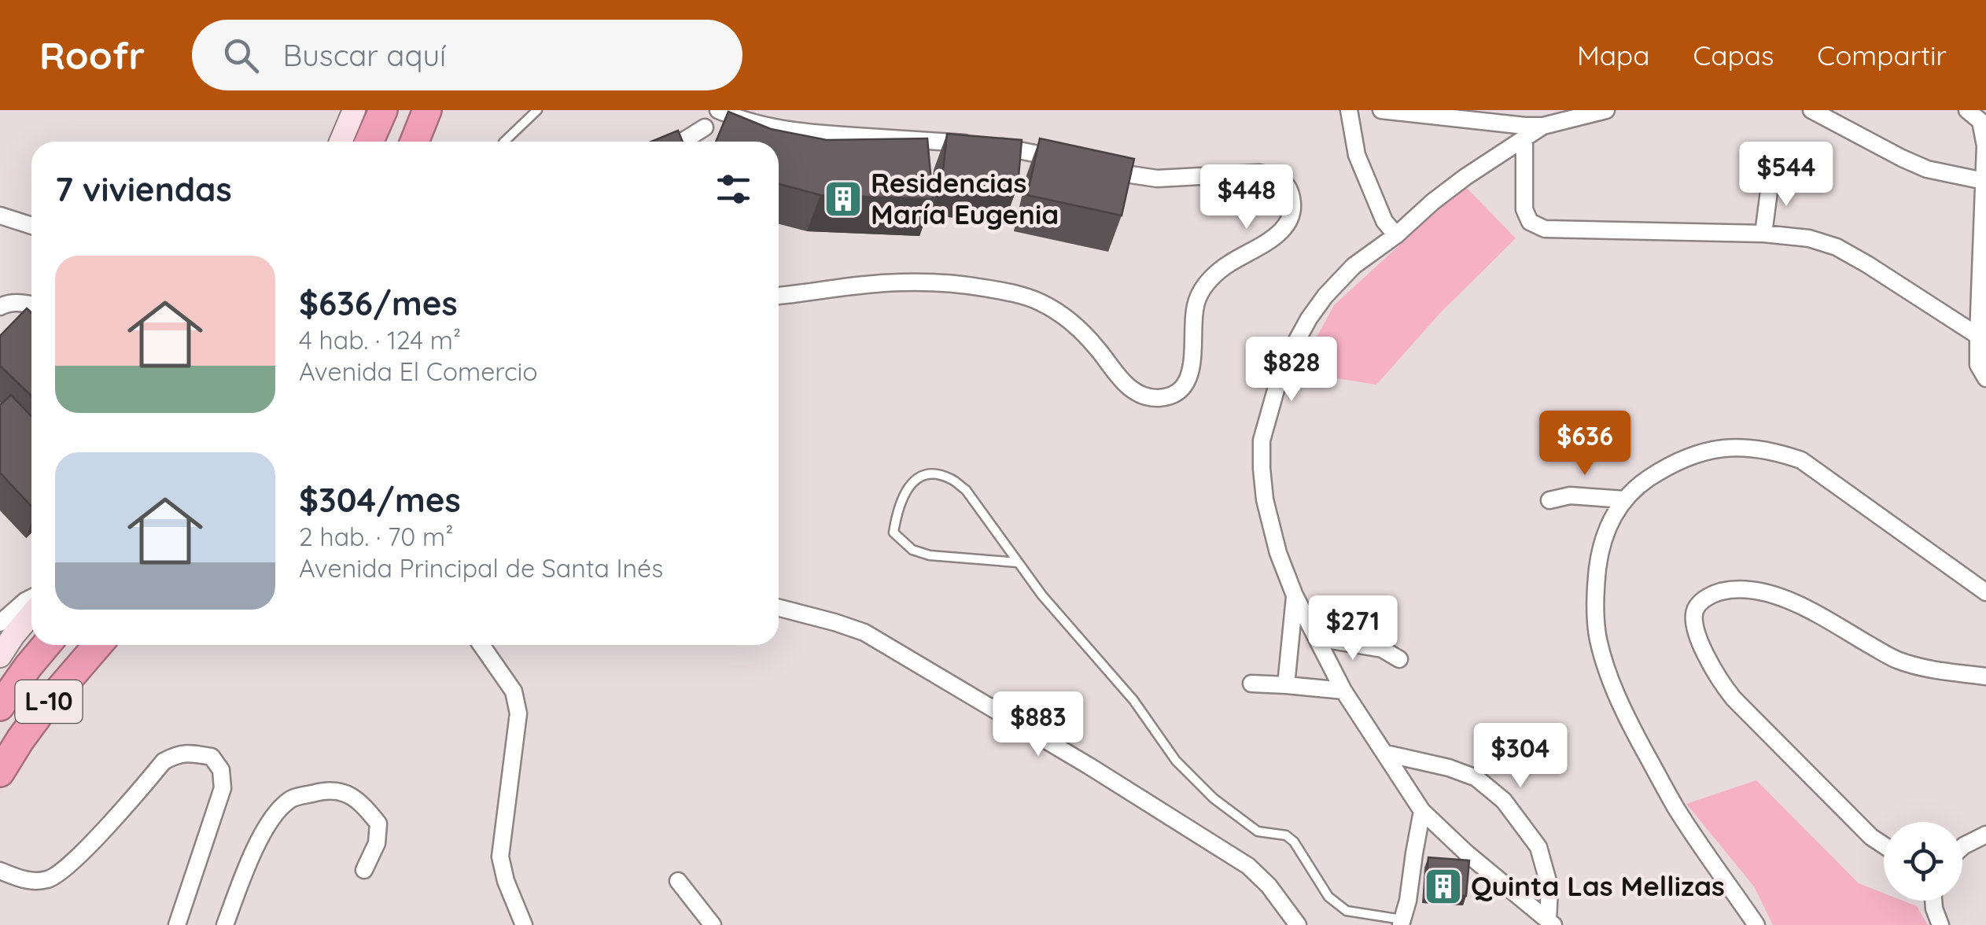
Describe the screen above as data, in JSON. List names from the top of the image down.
{
  "streets": {
    "highway": ["L-10"]
  },
  "places": {
    "building": ["Residencias María Eugenia", "Quinta Las Mellizas"]
  },
  "page": {
    "header": "Roofr",
    "search": "Buscar aquí",
    "nav": ["Mapa", "Capas", "Compartir"],
    "price": [
      "$544",
      "$448",
      "$828",
      "$636",
      "$271",
      "$883",
      "$304"
    ],
    "heading": "7 viviendas",
    "list": [
      {
        "name": "$636/mes",
        "note": "4 hab. · 124 m² · Avenida El Comercio"
      },
      {
        "name": "$304/mes",
        "note": "2 hab. · 70 m² · Avenida Principal de Santa Inés"
      }
    ]
  }
}
